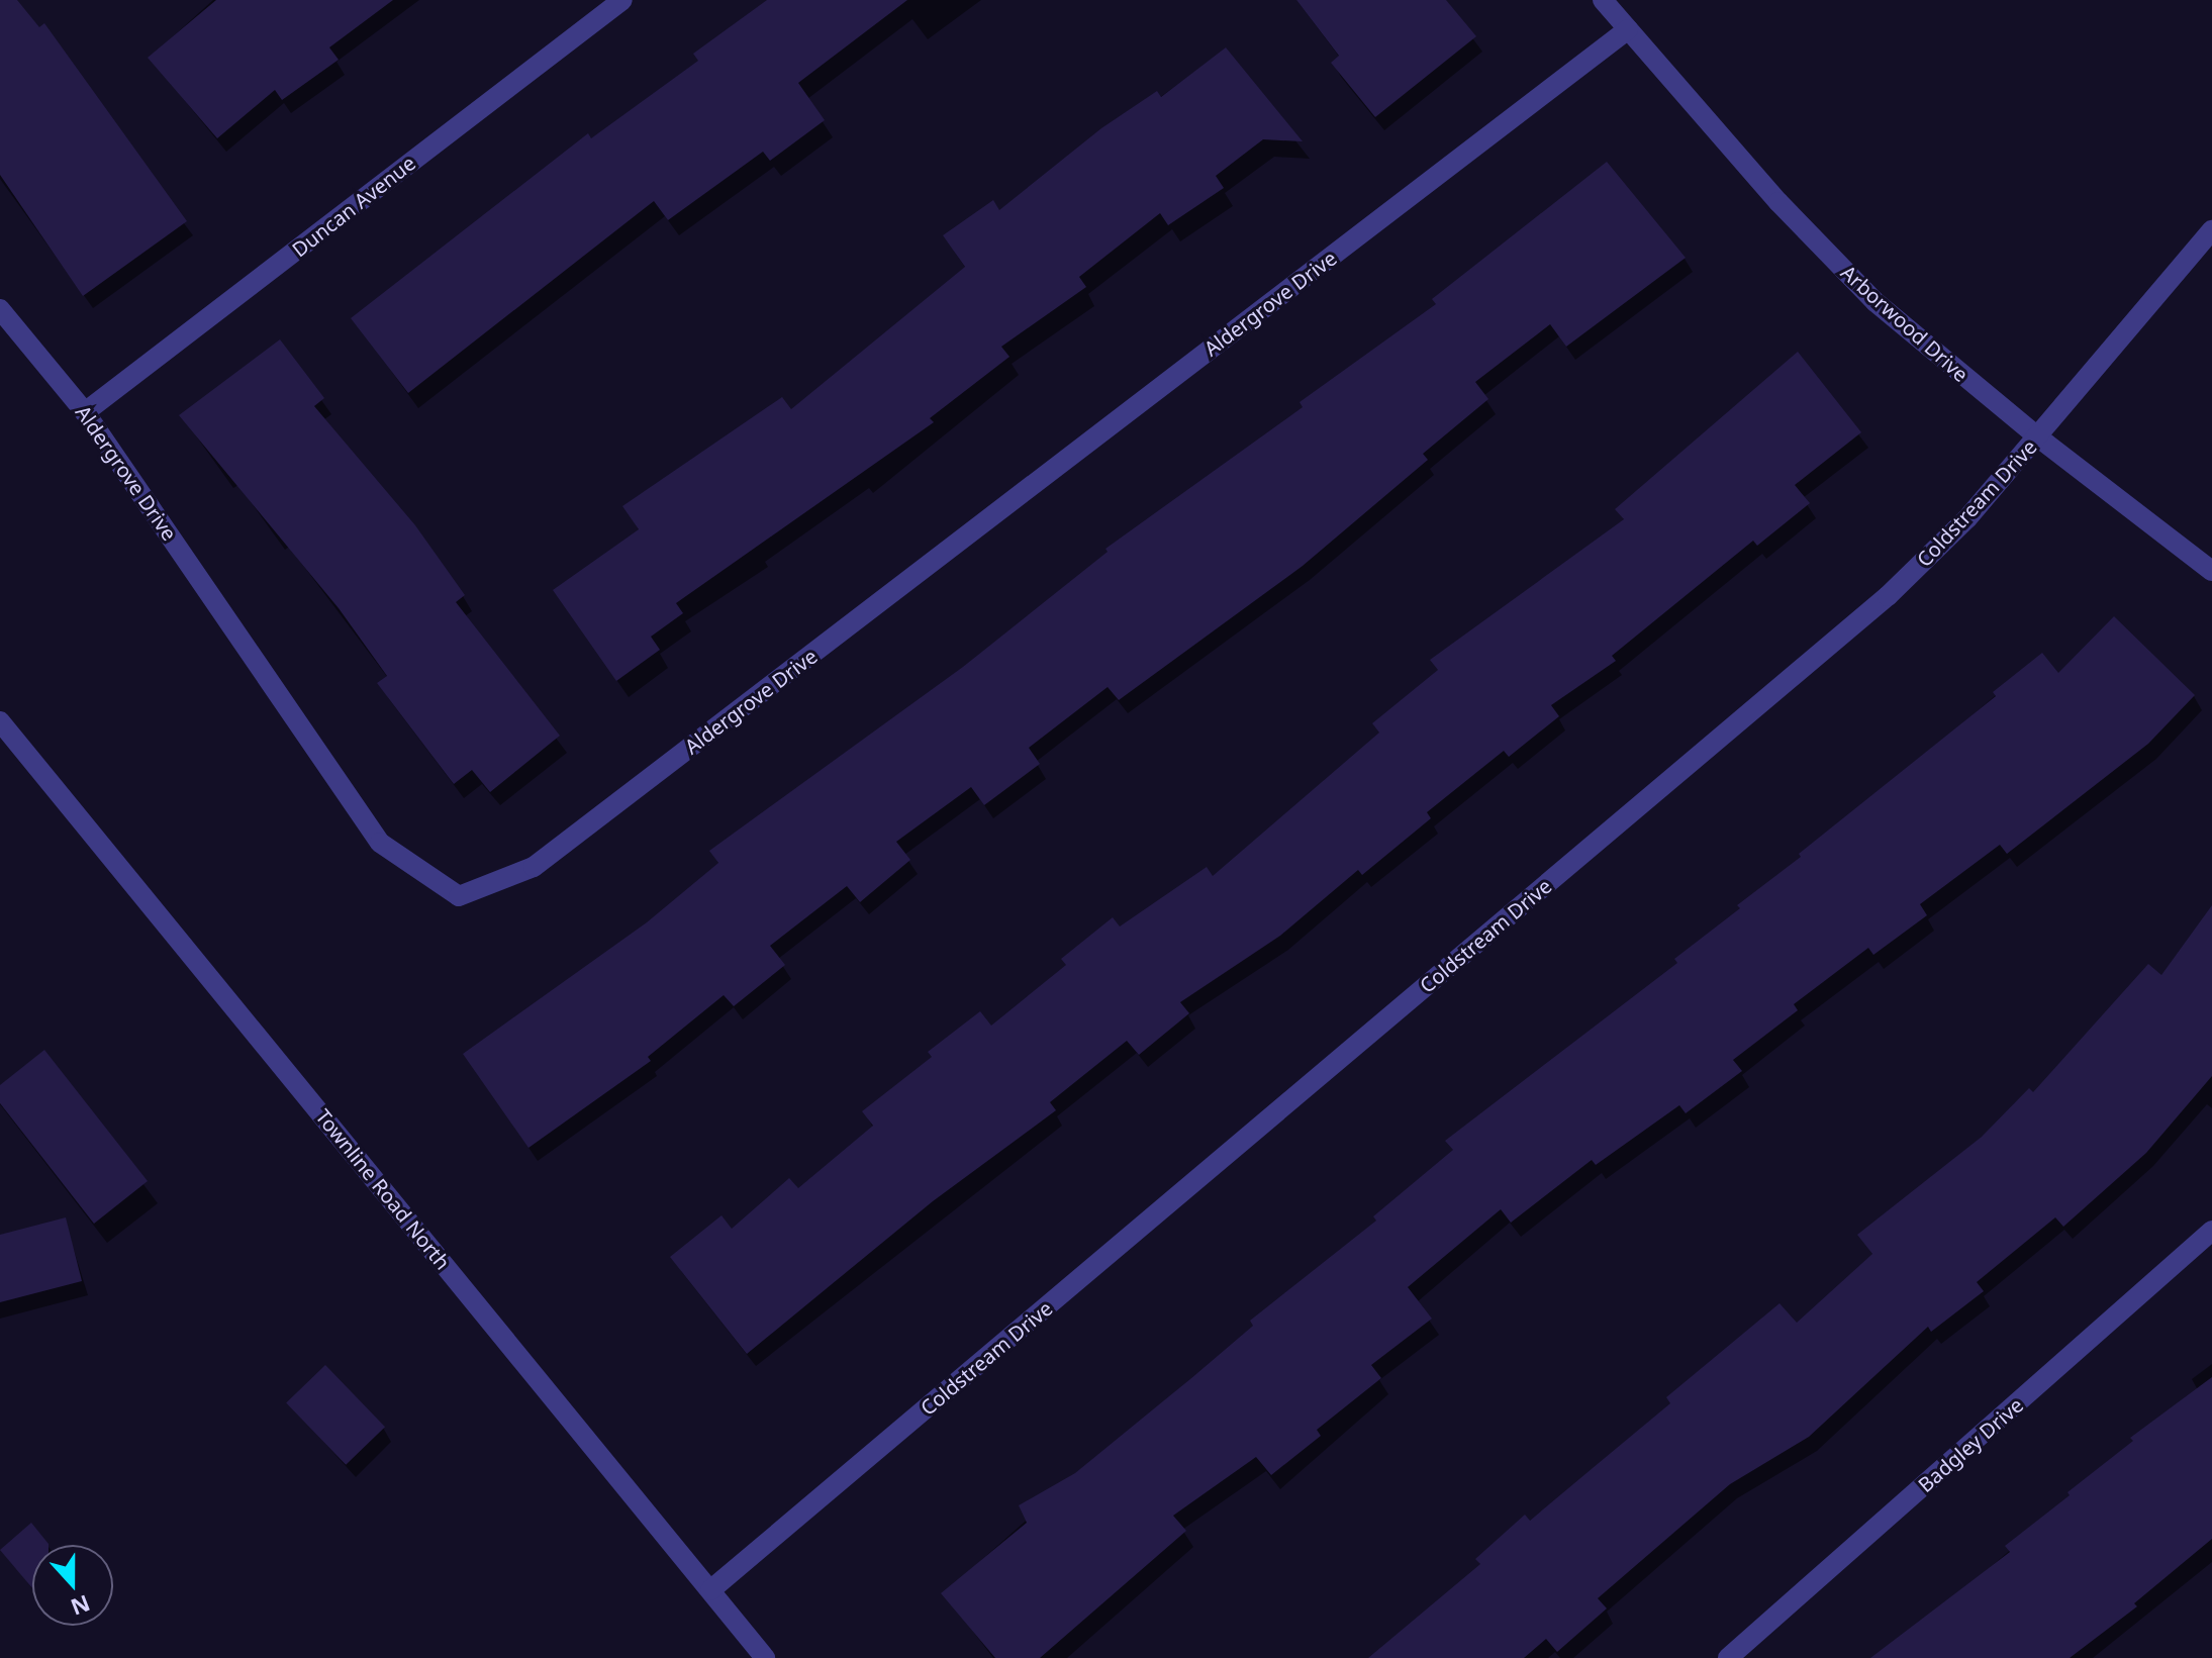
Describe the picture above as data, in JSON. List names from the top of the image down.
{
  "streets": {
    "street": [
      "Duncan Avenue",
      "Aldergrove Drive",
      "Arborwood Drive",
      "Coldstream Drive",
      "Townline Road North",
      "Badgley Drive"
    ]
  },
  "crossings": [
    ["Duncan Avenue", "Aldergrove Drive"],
    ["Aldergrove Drive", "Arborwood Drive"],
    ["Arborwood Drive", "Coldstream Drive"],
    ["Coldstream Drive", "Townline Road North"]
  ],
  "north": "bottom"
}
